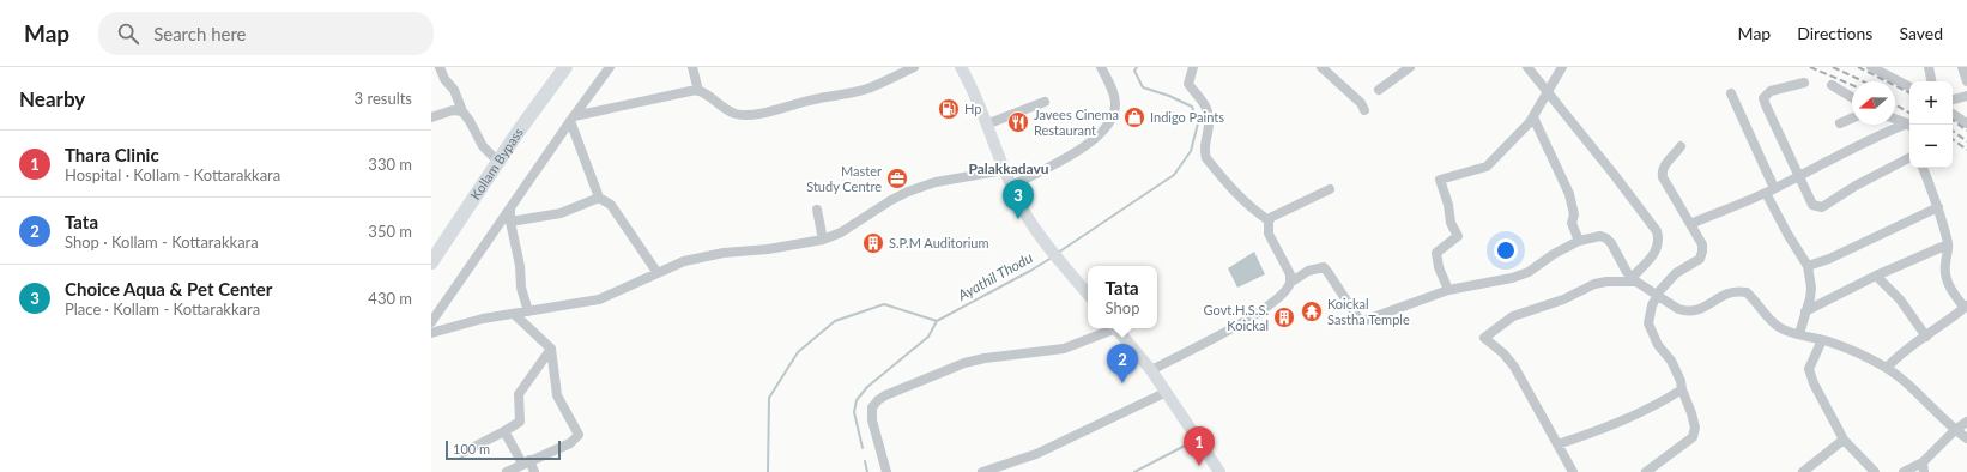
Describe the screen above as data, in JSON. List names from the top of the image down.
{
  "streets": {
    "highway": ["Kollam Bypass"]
  },
  "districts": ["Palakkadavu"],
  "water": ["Ayathil Thodu"],
  "places": {
    "fuel station": ["Hp"],
    "shop": ["Indigo Paints"],
    "restaurant": ["Javees Cinema Restaurant"],
    "office": ["Master Study Centre"],
    "building": ["S.P.M Auditorium", "Govt.H.S.S. Koickal"],
    "temple": ["Koickal Sastha Temple"]
  },
  "scale_bar": "100 m",
  "north": "left",
  "page": {
    "header": "Map",
    "search": "Search here",
    "nav": ["Map", "Directions", "Saved"],
    "heading": ["Nearby", "3 results"],
    "map_buttons": ["+", "−"],
    "list": [
      {
        "mark": "1",
        "name": "Thara Clinic",
        "note": "Hospital · Kollam - Kottarakkara",
        "value": "330 m"
      },
      {
        "mark": "2",
        "name": "Tata",
        "note": "Shop · Kollam - Kottarakkara",
        "value": "350 m"
      },
      {
        "mark": "3",
        "name": "Choice Aqua & Pet Center",
        "note": "Place · Kollam - Kottarakkara",
        "value": "430 m"
      }
    ],
    "pins": ["3", "2", "1"],
    "popup": ["Tata", "Shop"],
    "scale": "100 m"
  }
}
